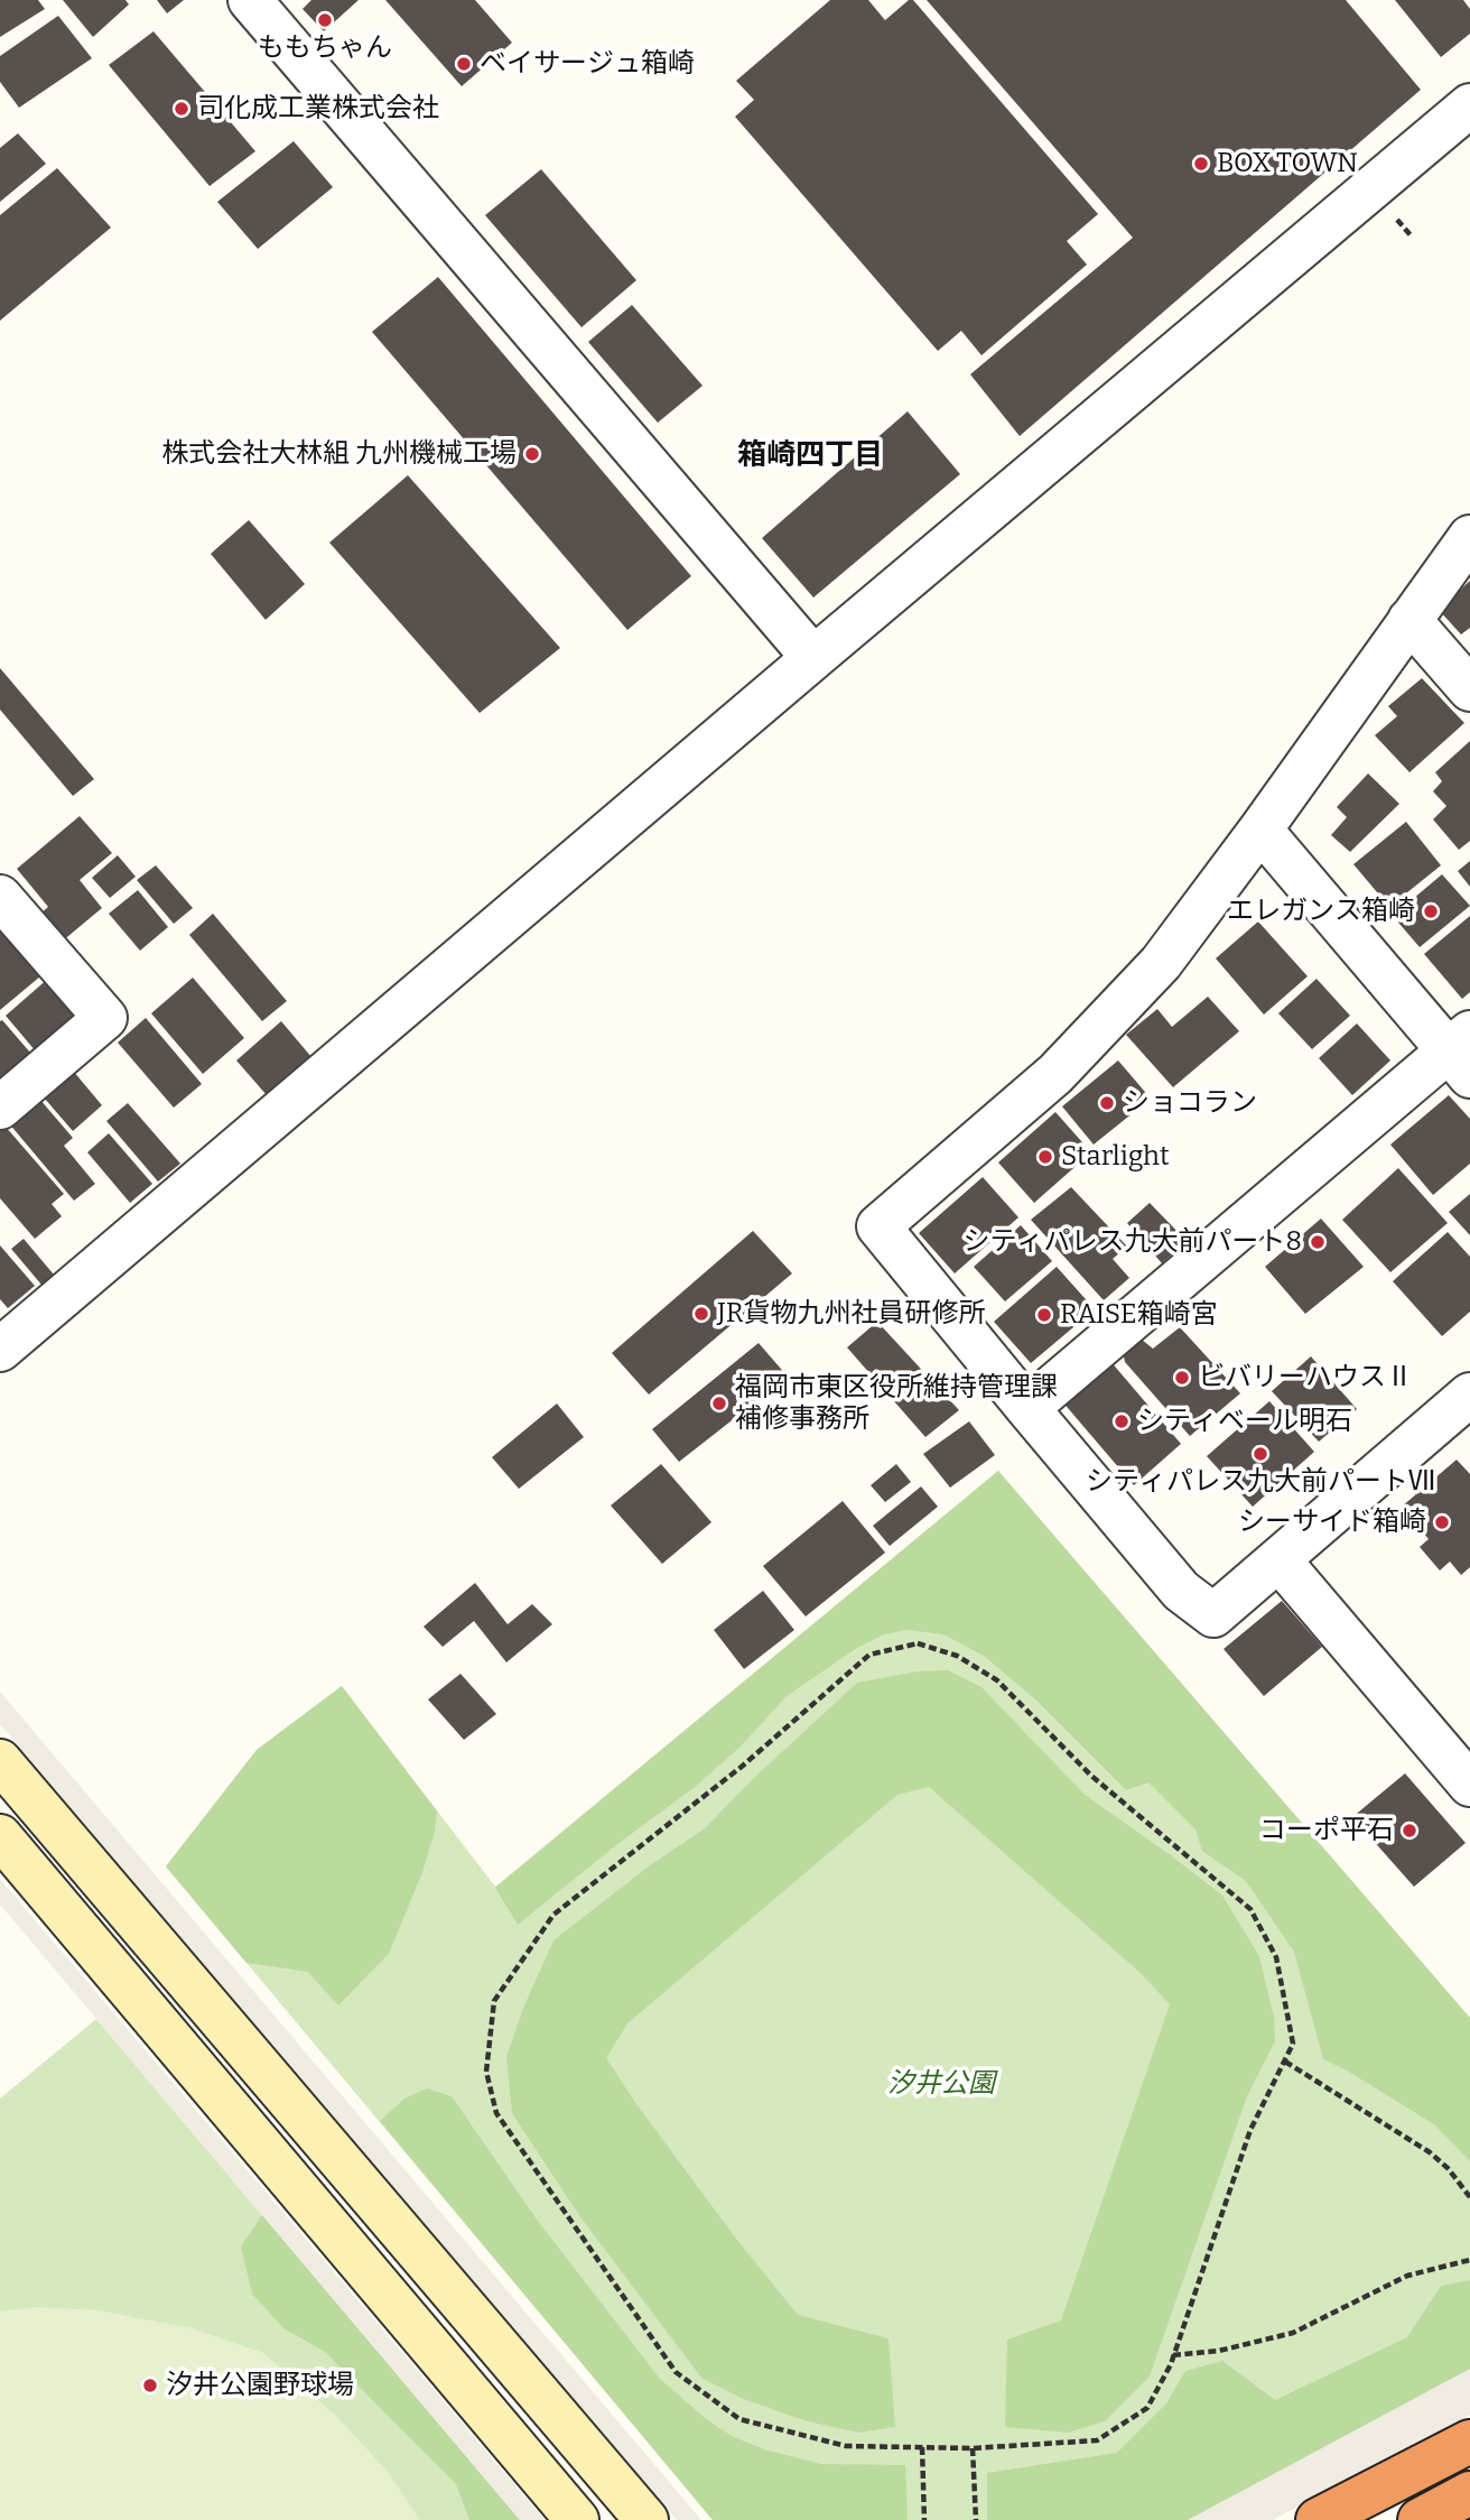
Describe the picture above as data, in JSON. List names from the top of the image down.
{
  "districts": ["箱崎四丁目"],
  "parks": ["汐井公園"],
  "places": [
    "ももちゃん",
    "ベイサージュ箱崎",
    "司化成工業株式会社",
    "BOX TOWN",
    "株式会社大林組 九州機械工場",
    "エレガンス箱崎",
    "ショコラン",
    "Starlight",
    "シティパレス九大前パート8",
    "JR貨物九州社員研修所",
    "RAISE箱崎宮",
    "ビバリーハウスⅡ",
    "福岡市東区役所維持管理課 補修事務所",
    "シティベール明石",
    "シティパレス九大前パートⅦ",
    "シーサイド箱崎",
    "コーポ平石",
    "汐井公園野球場"
  ]
}
